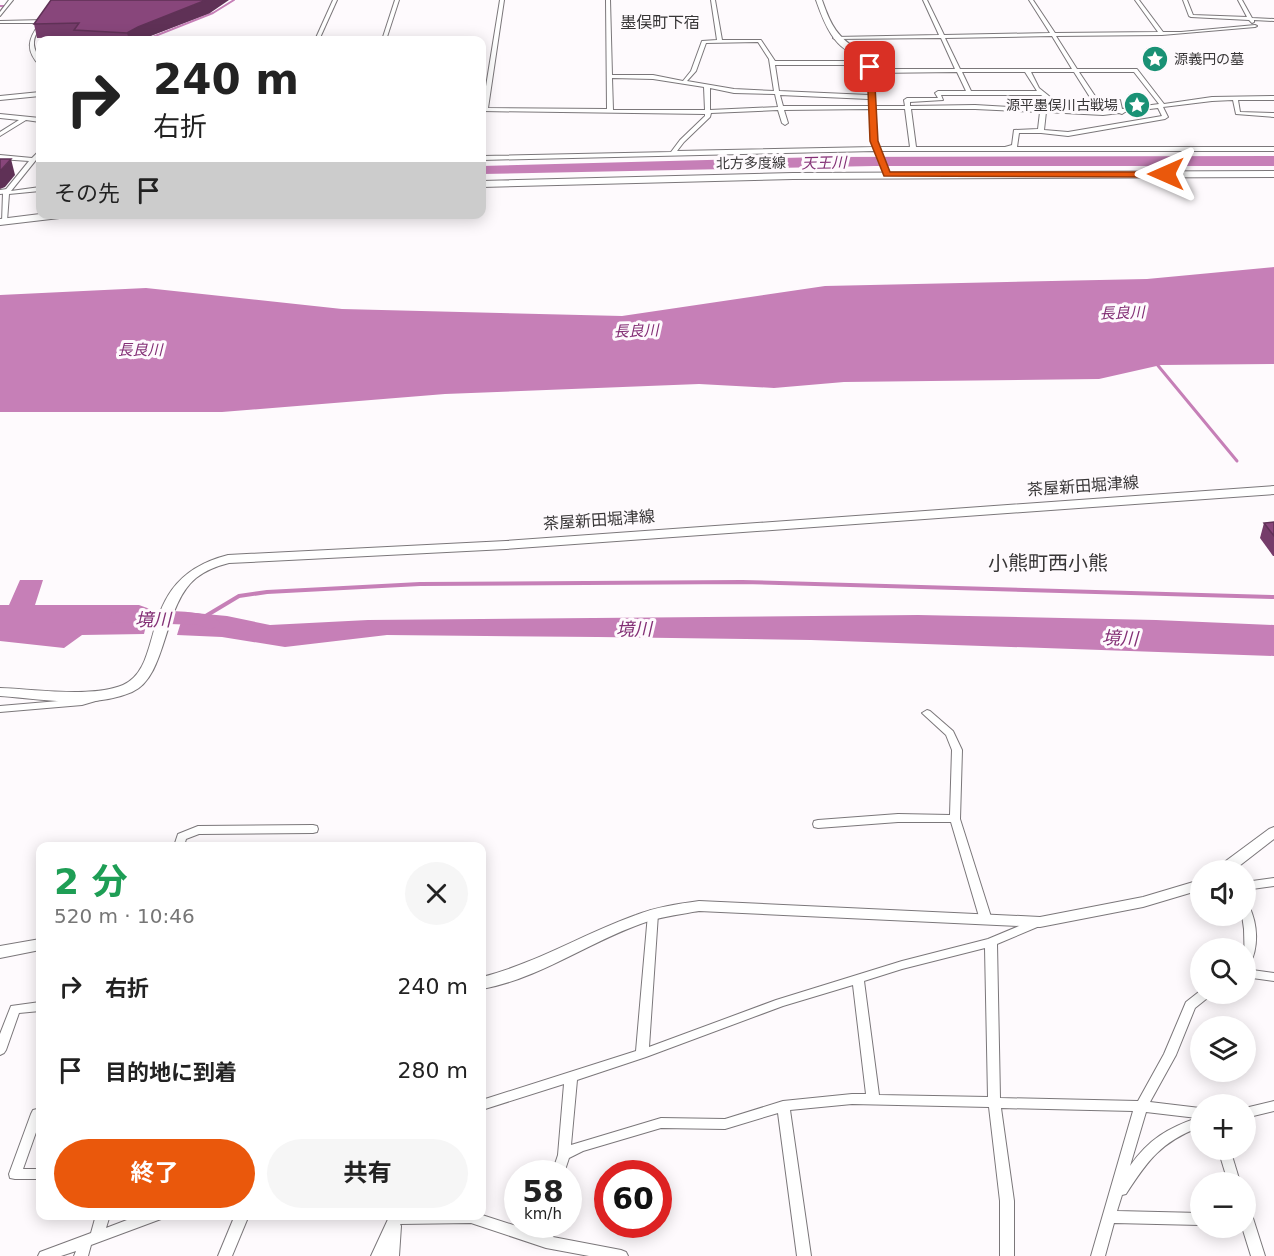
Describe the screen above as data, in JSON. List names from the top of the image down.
{
  "streets": {
    "main road": ["北方多度線", "茶屋新田堀津線"]
  },
  "districts": ["墨俣町下宿", "小熊町西小熊"],
  "water": ["天王川", "長良川", "境川"],
  "places": {
    "place": ["源義円の墓", "源平墨俣川古戦場"]
  },
  "page": {
    "turn": ["240 m", "右折"],
    "then": "その先",
    "heading": ["2 分", "520 m · 10:46"],
    "map_buttons": ["+", "−"],
    "list": [
      {
        "name": "右折",
        "value": "240 m"
      },
      {
        "name": "目的地に到着",
        "value": "280 m"
      }
    ],
    "buttons": ["終了", "共有"],
    "speed": "58 km/h",
    "limit": "60"
  }
}
